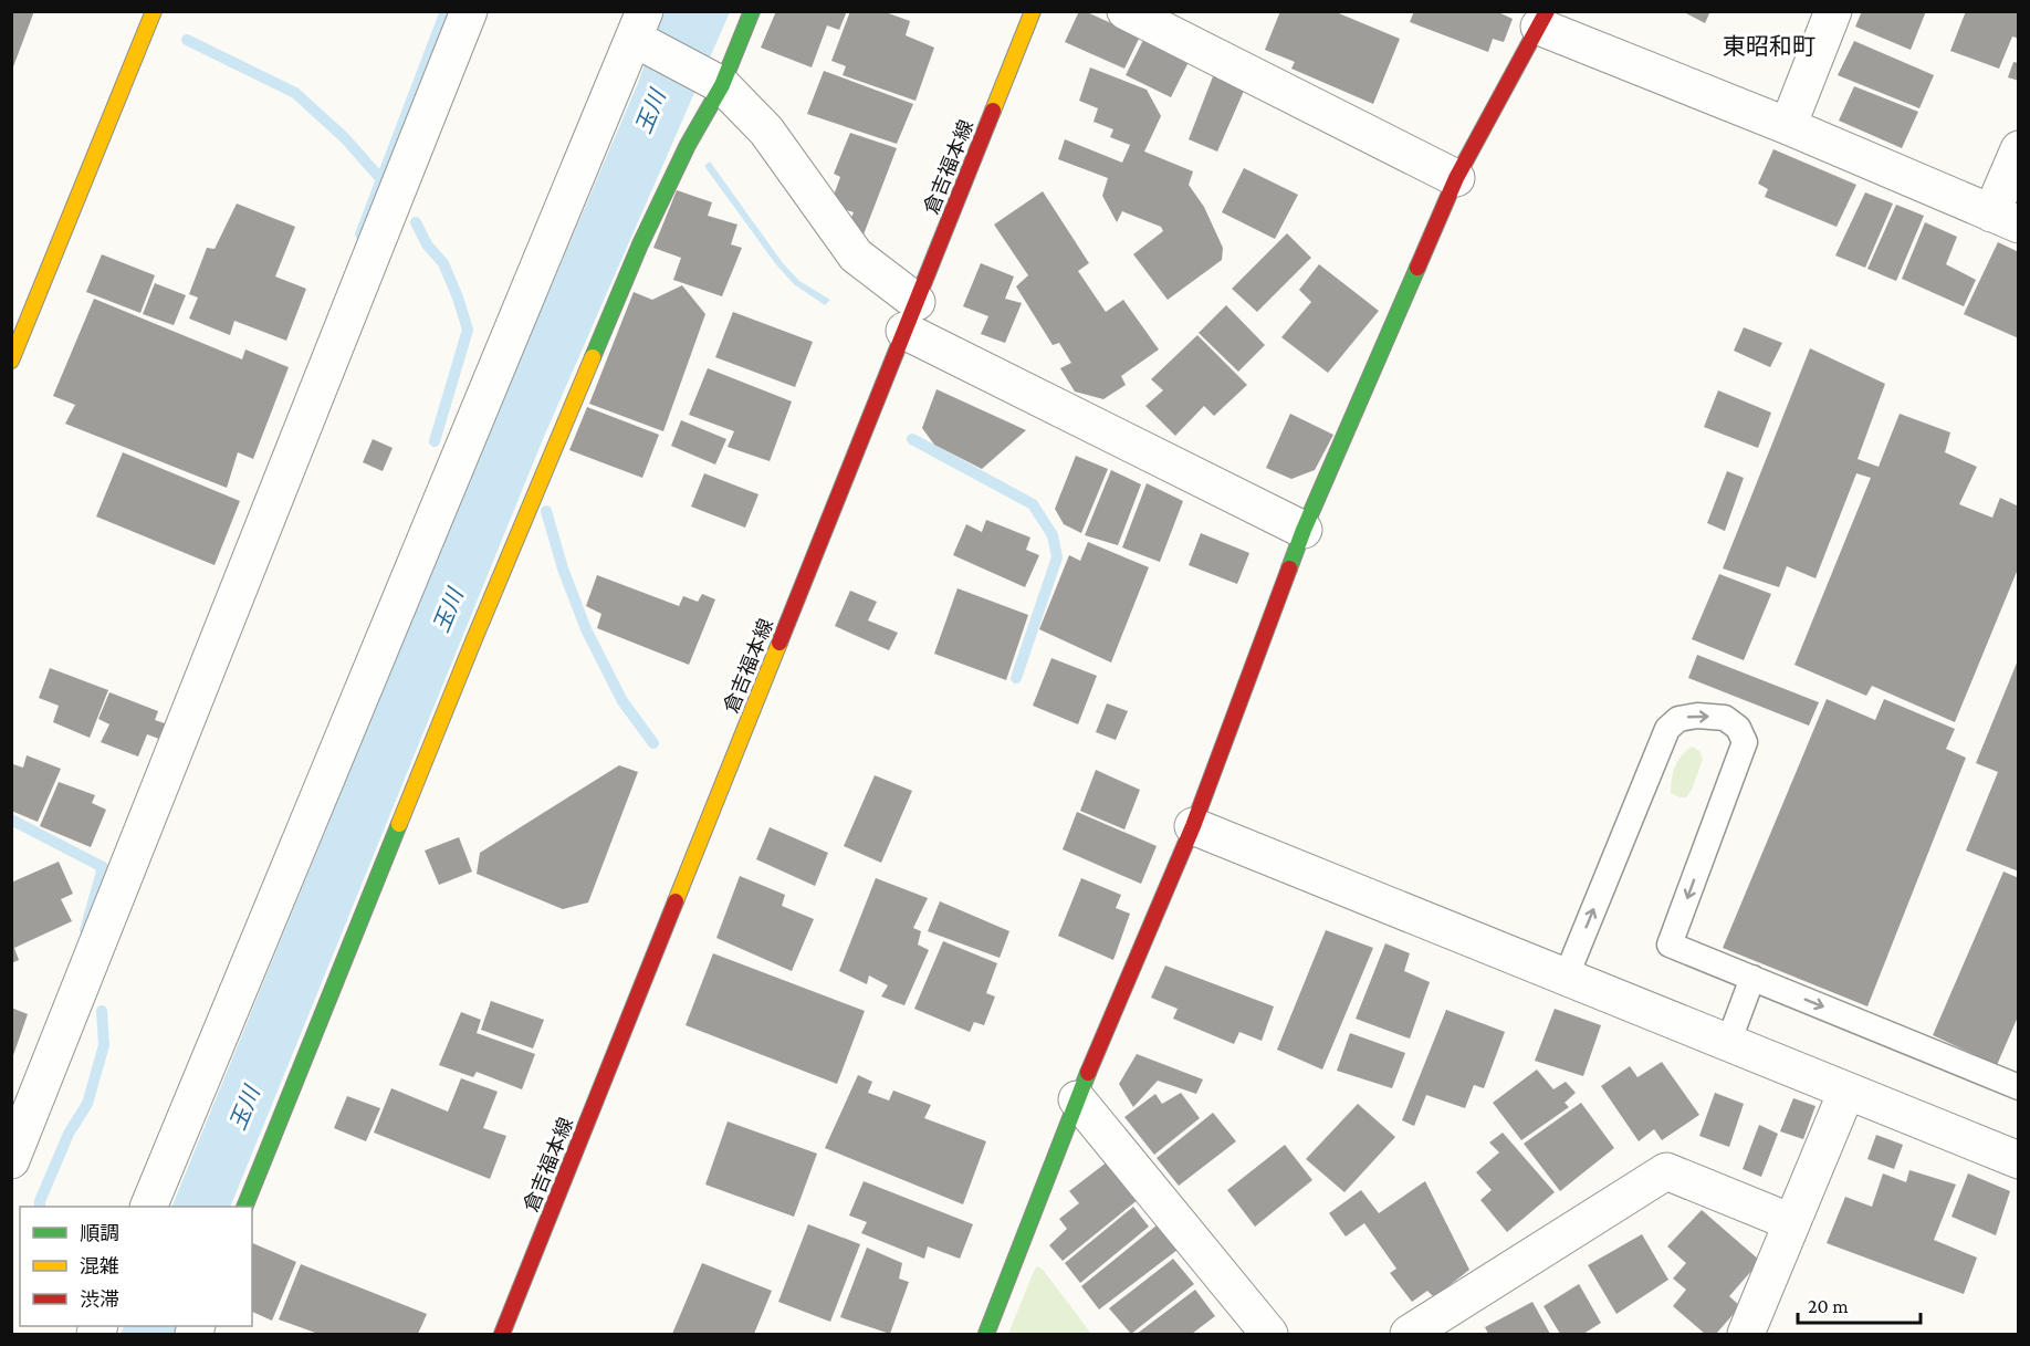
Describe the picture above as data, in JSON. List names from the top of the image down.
{
  "streets": {
    "street": ["倉吉福本線"]
  },
  "districts": ["東昭和町"],
  "water": ["玉川"],
  "legend": ["順調", "混雑", "渋滞"],
  "scale_bar": "20 m"
}
